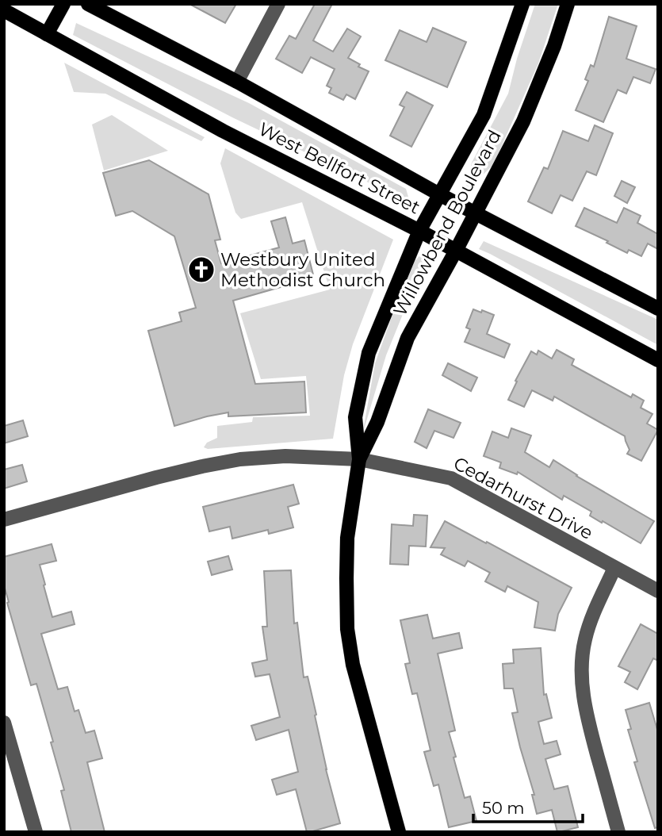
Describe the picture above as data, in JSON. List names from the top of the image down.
{
  "streets": {
    "main road": ["West Bellfort Street", "Willowbend Boulevard"],
    "street": ["Cedarhurst Drive"]
  },
  "crossings": [
    ["West Bellfort Street", "Willowbend Boulevard"],
    ["Willowbend Boulevard", "Cedarhurst Drive"]
  ],
  "places": {
    "church": ["Westbury United Methodist Church"]
  },
  "scale_bar": "50 m"
}
